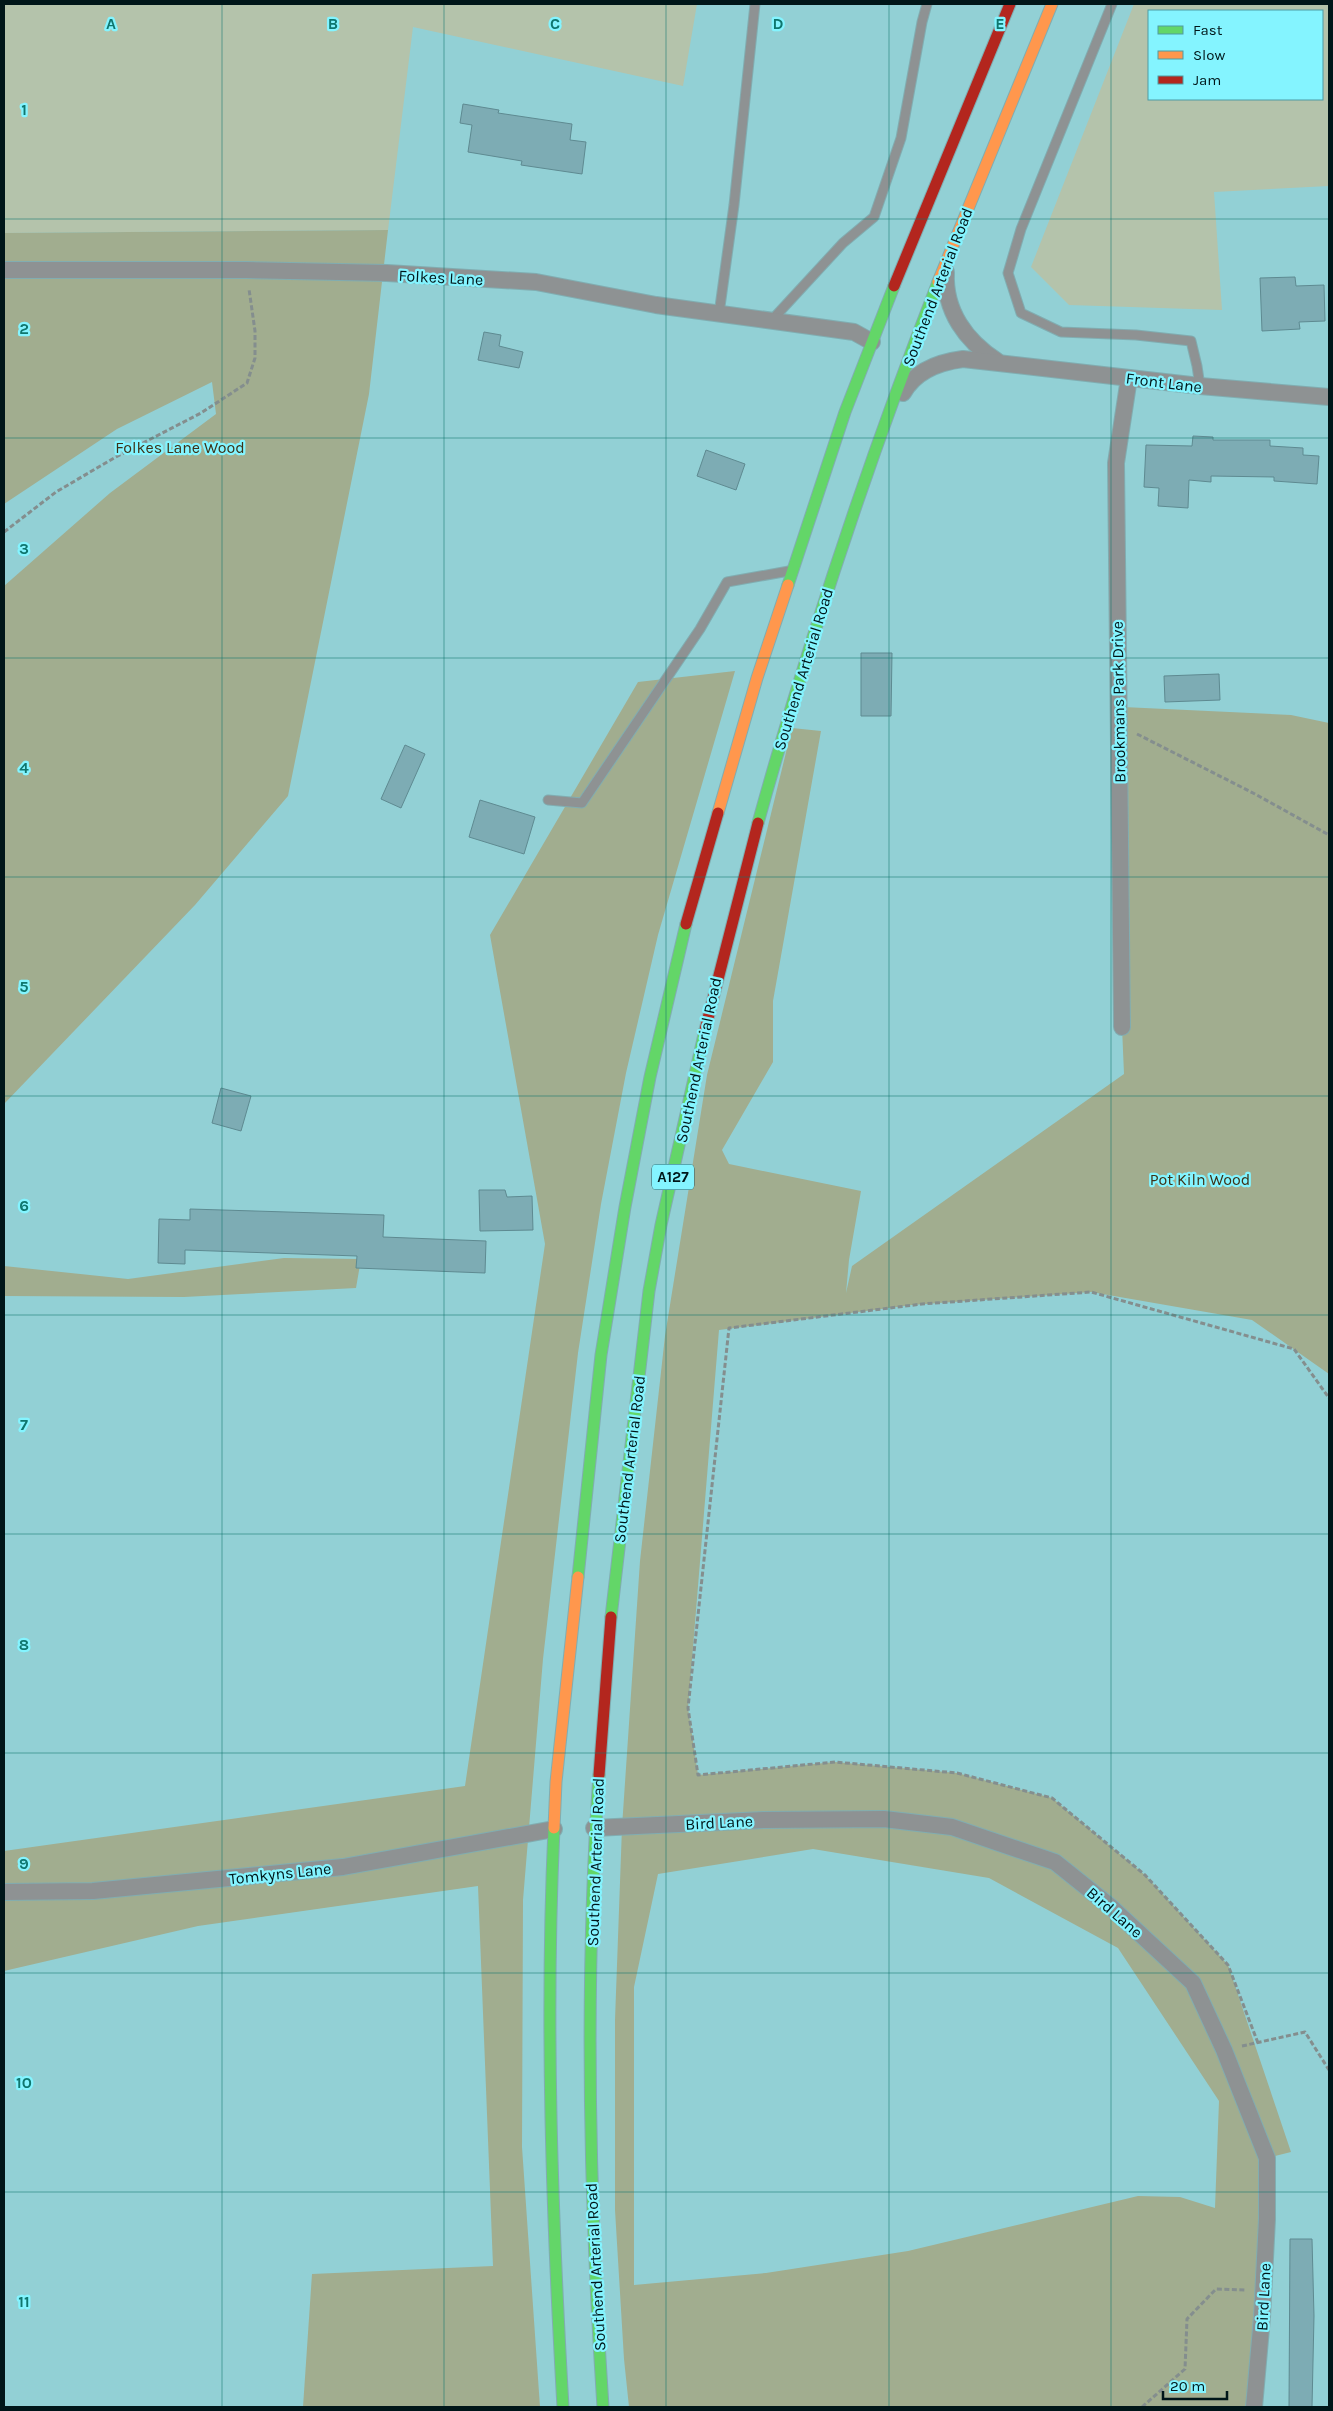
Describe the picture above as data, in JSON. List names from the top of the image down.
{
  "streets": {
    "highway": ["Southend Arterial Road", "A127"],
    "street": [
      "Folkes Lane",
      "Front Lane",
      "Brookmans Park Drive",
      "Bird Lane",
      "Tomkyns Lane"
    ]
  },
  "crossings": [
    ["Folkes Lane", "A127"],
    ["Southend Arterial Road", "Front Lane"],
    ["Southend Arterial Road", "Bird Lane"],
    ["Front Lane", "Brookmans Park Drive"],
    ["A127", "Tomkyns Lane"]
  ],
  "parks": ["Folkes Lane Wood", "Pot Kiln Wood"],
  "legend": ["Fast", "Slow", "Jam"],
  "scale_bar": "20 m",
  "grid": {
    "columns": [
      "A",
      "B",
      "C",
      "D",
      "E"
    ],
    "rows": [
      "1",
      "2",
      "3",
      "4",
      "5",
      "6",
      "7",
      "8",
      "9",
      "10",
      "11"
    ]
  }
}
